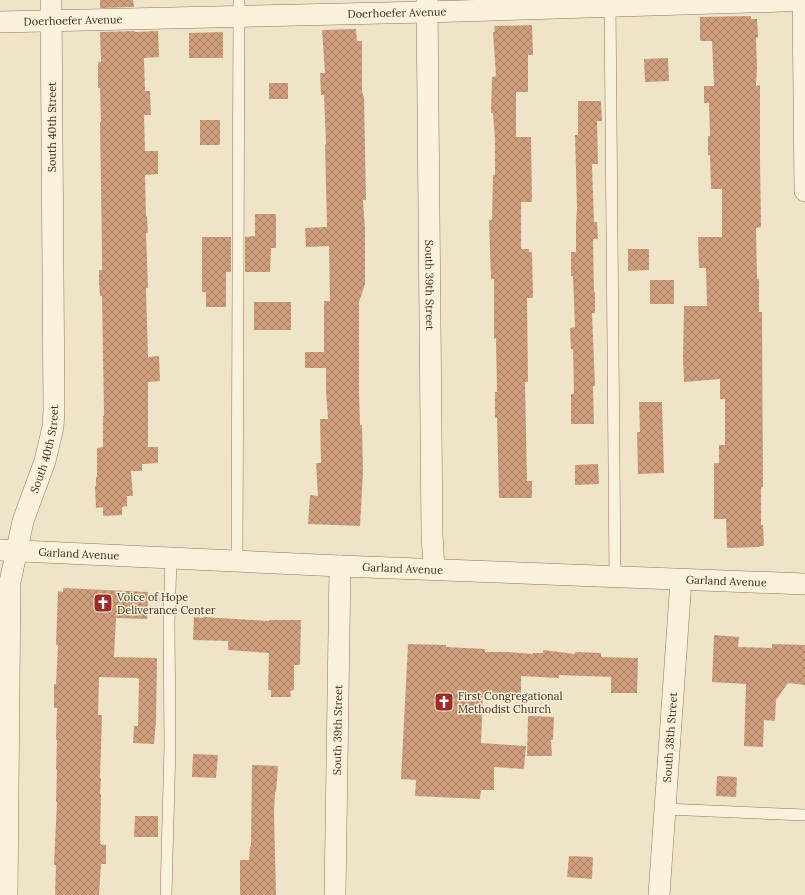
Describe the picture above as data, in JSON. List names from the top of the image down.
{
  "streets": {
    "street": [
      "Doerhoefer Avenue",
      "South 40th Street",
      "South 39th Street",
      "Garland Avenue",
      "South 38th Street"
    ]
  },
  "crossings": [
    ["Doerhoefer Avenue", "South 40th Street"],
    ["Doerhoefer Avenue", "South 39th Street"],
    ["South 40th Street", "Garland Avenue"],
    ["South 39th Street", "Garland Avenue"],
    ["Garland Avenue", "South 38th Street"]
  ],
  "places": {
    "church": ["Voice of Hope Deliverance Center", "First Congregational Methodist Church"]
  }
}
